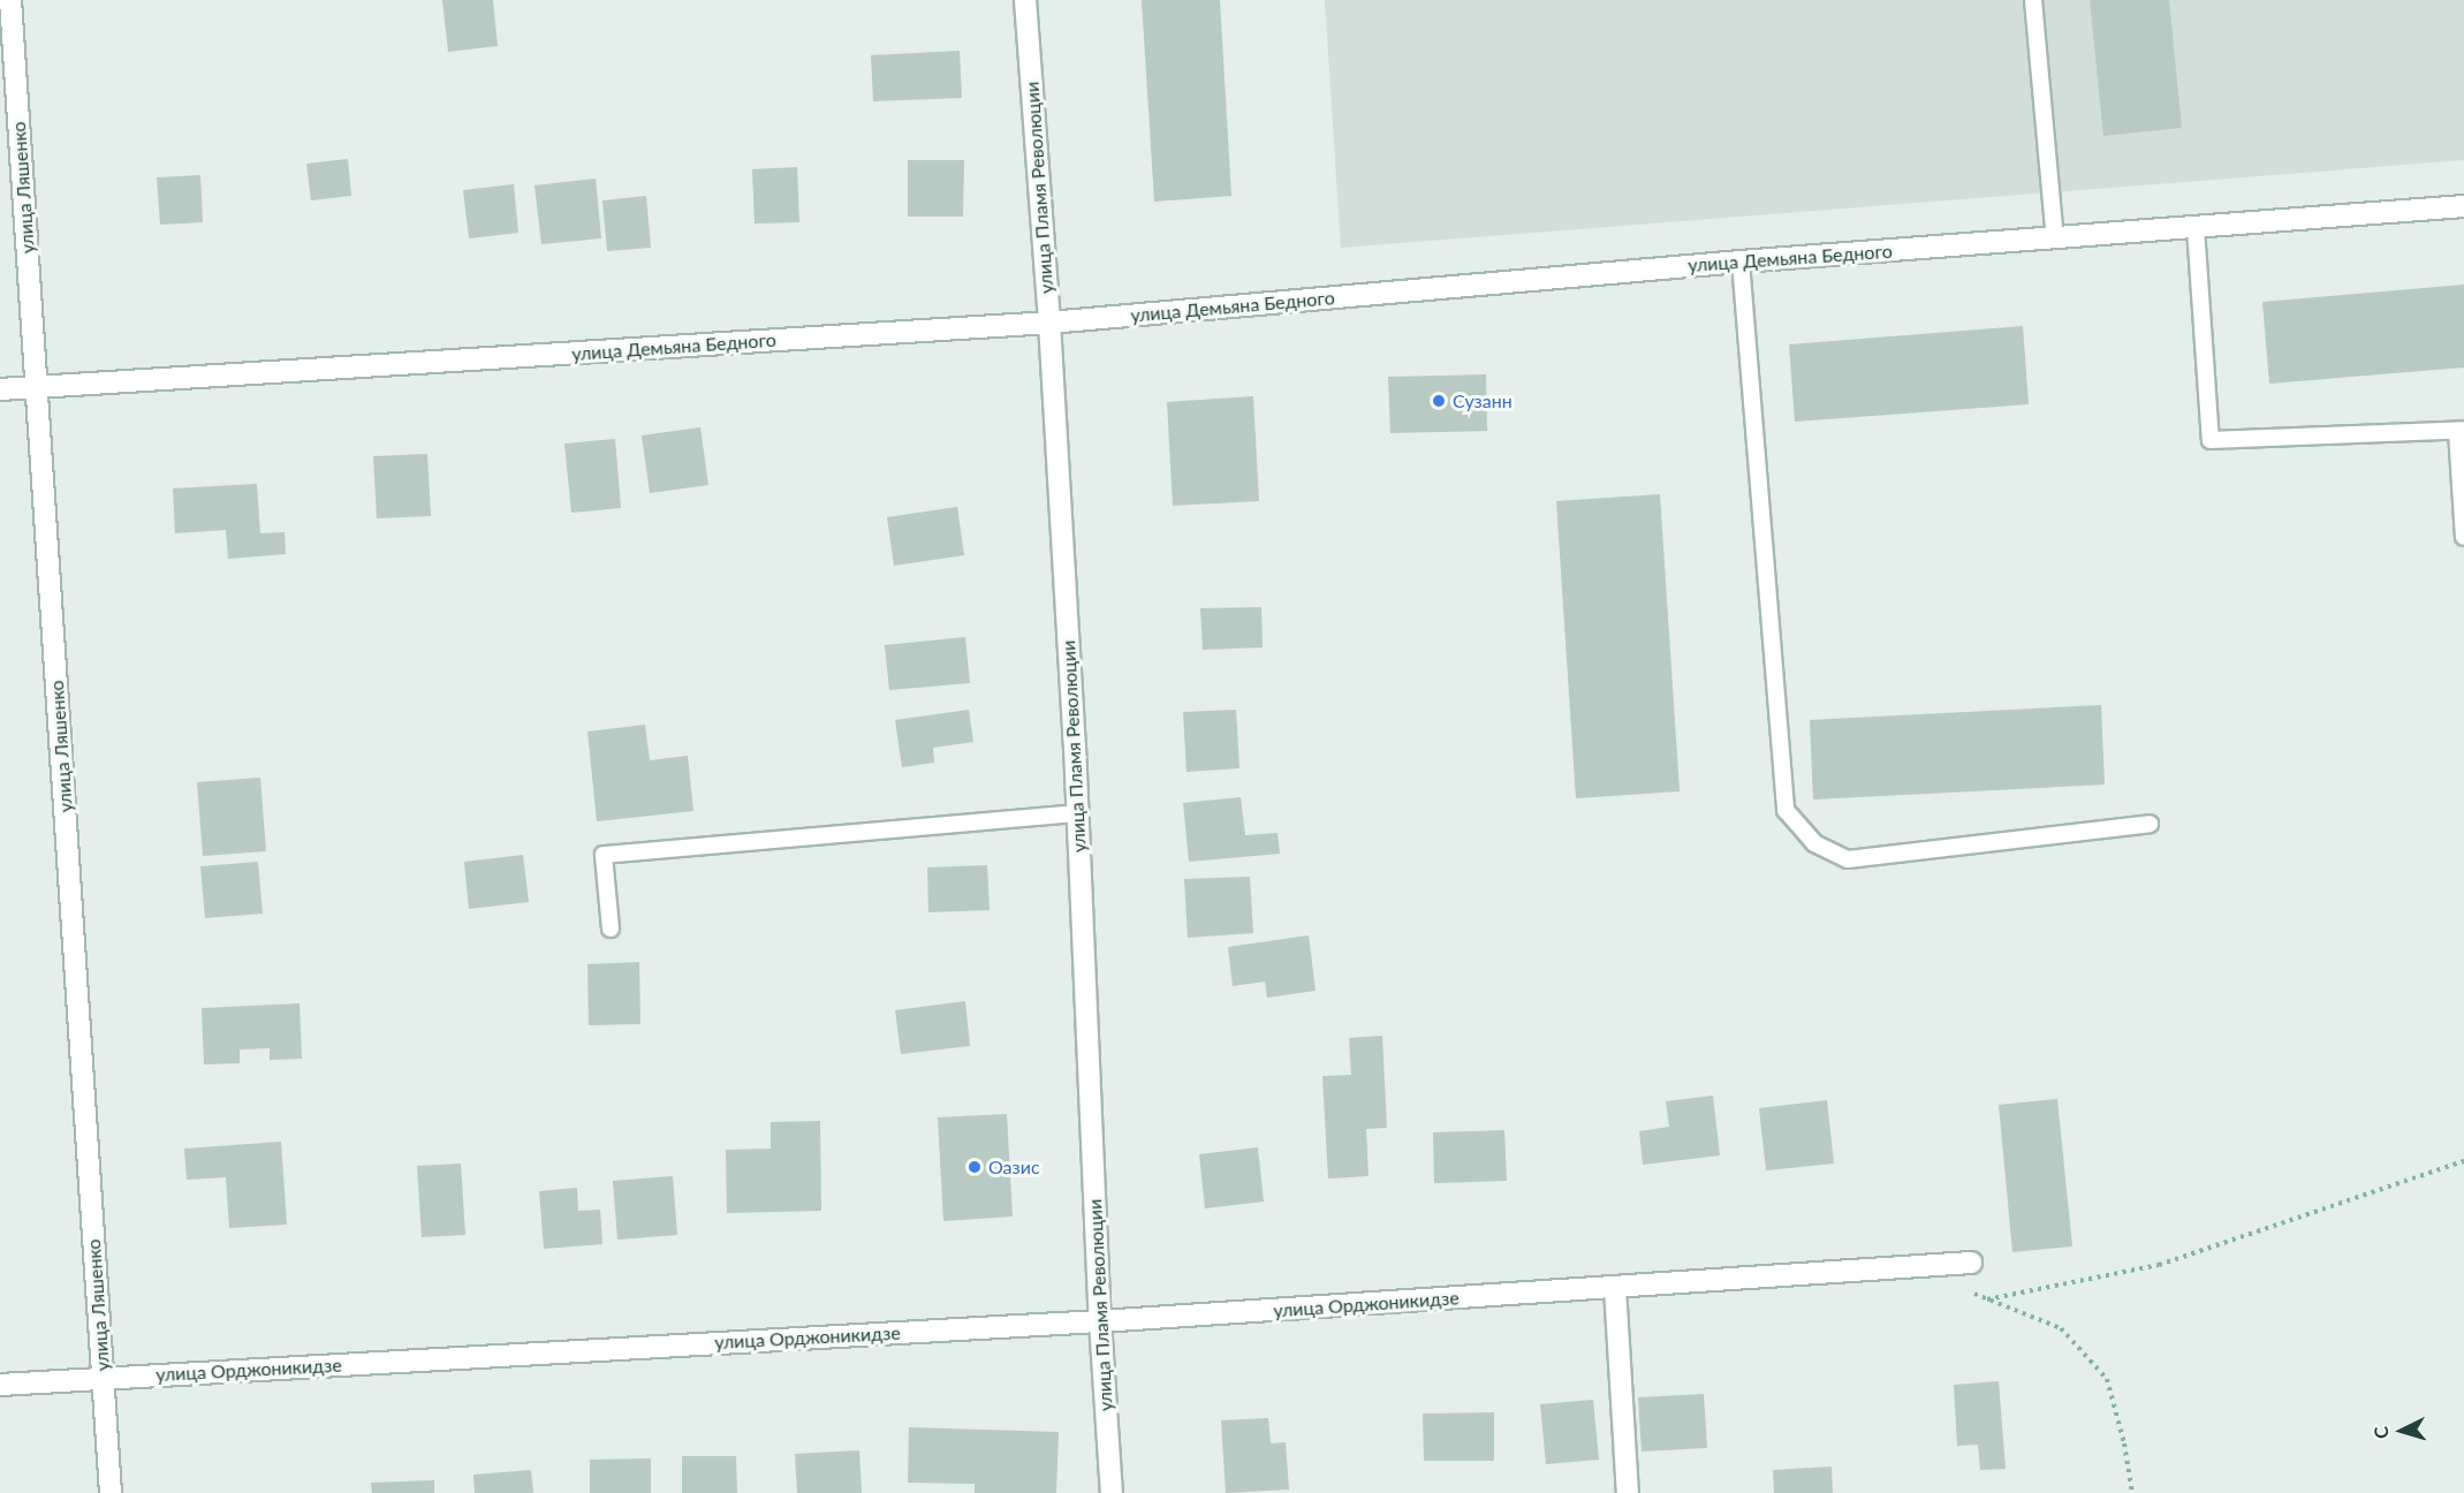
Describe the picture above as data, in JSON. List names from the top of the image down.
{
  "streets": {
    "street": [
      "улица Ляшенко",
      "улица Пламя Революции",
      "улица Демьяна Бедного",
      "улица Орджоникидзе"
    ]
  },
  "crossings": [
    ["улица Ляшенко", "улица Демьяна Бедного"],
    ["улица Ляшенко", "улица Орджоникидзе"],
    ["улица Пламя Революции", "улица Демьяна Бедного"],
    ["улица Пламя Революции", "улица Орджоникидзе"]
  ],
  "places": ["Сузанн", "Оазис"],
  "north": "left"
}
